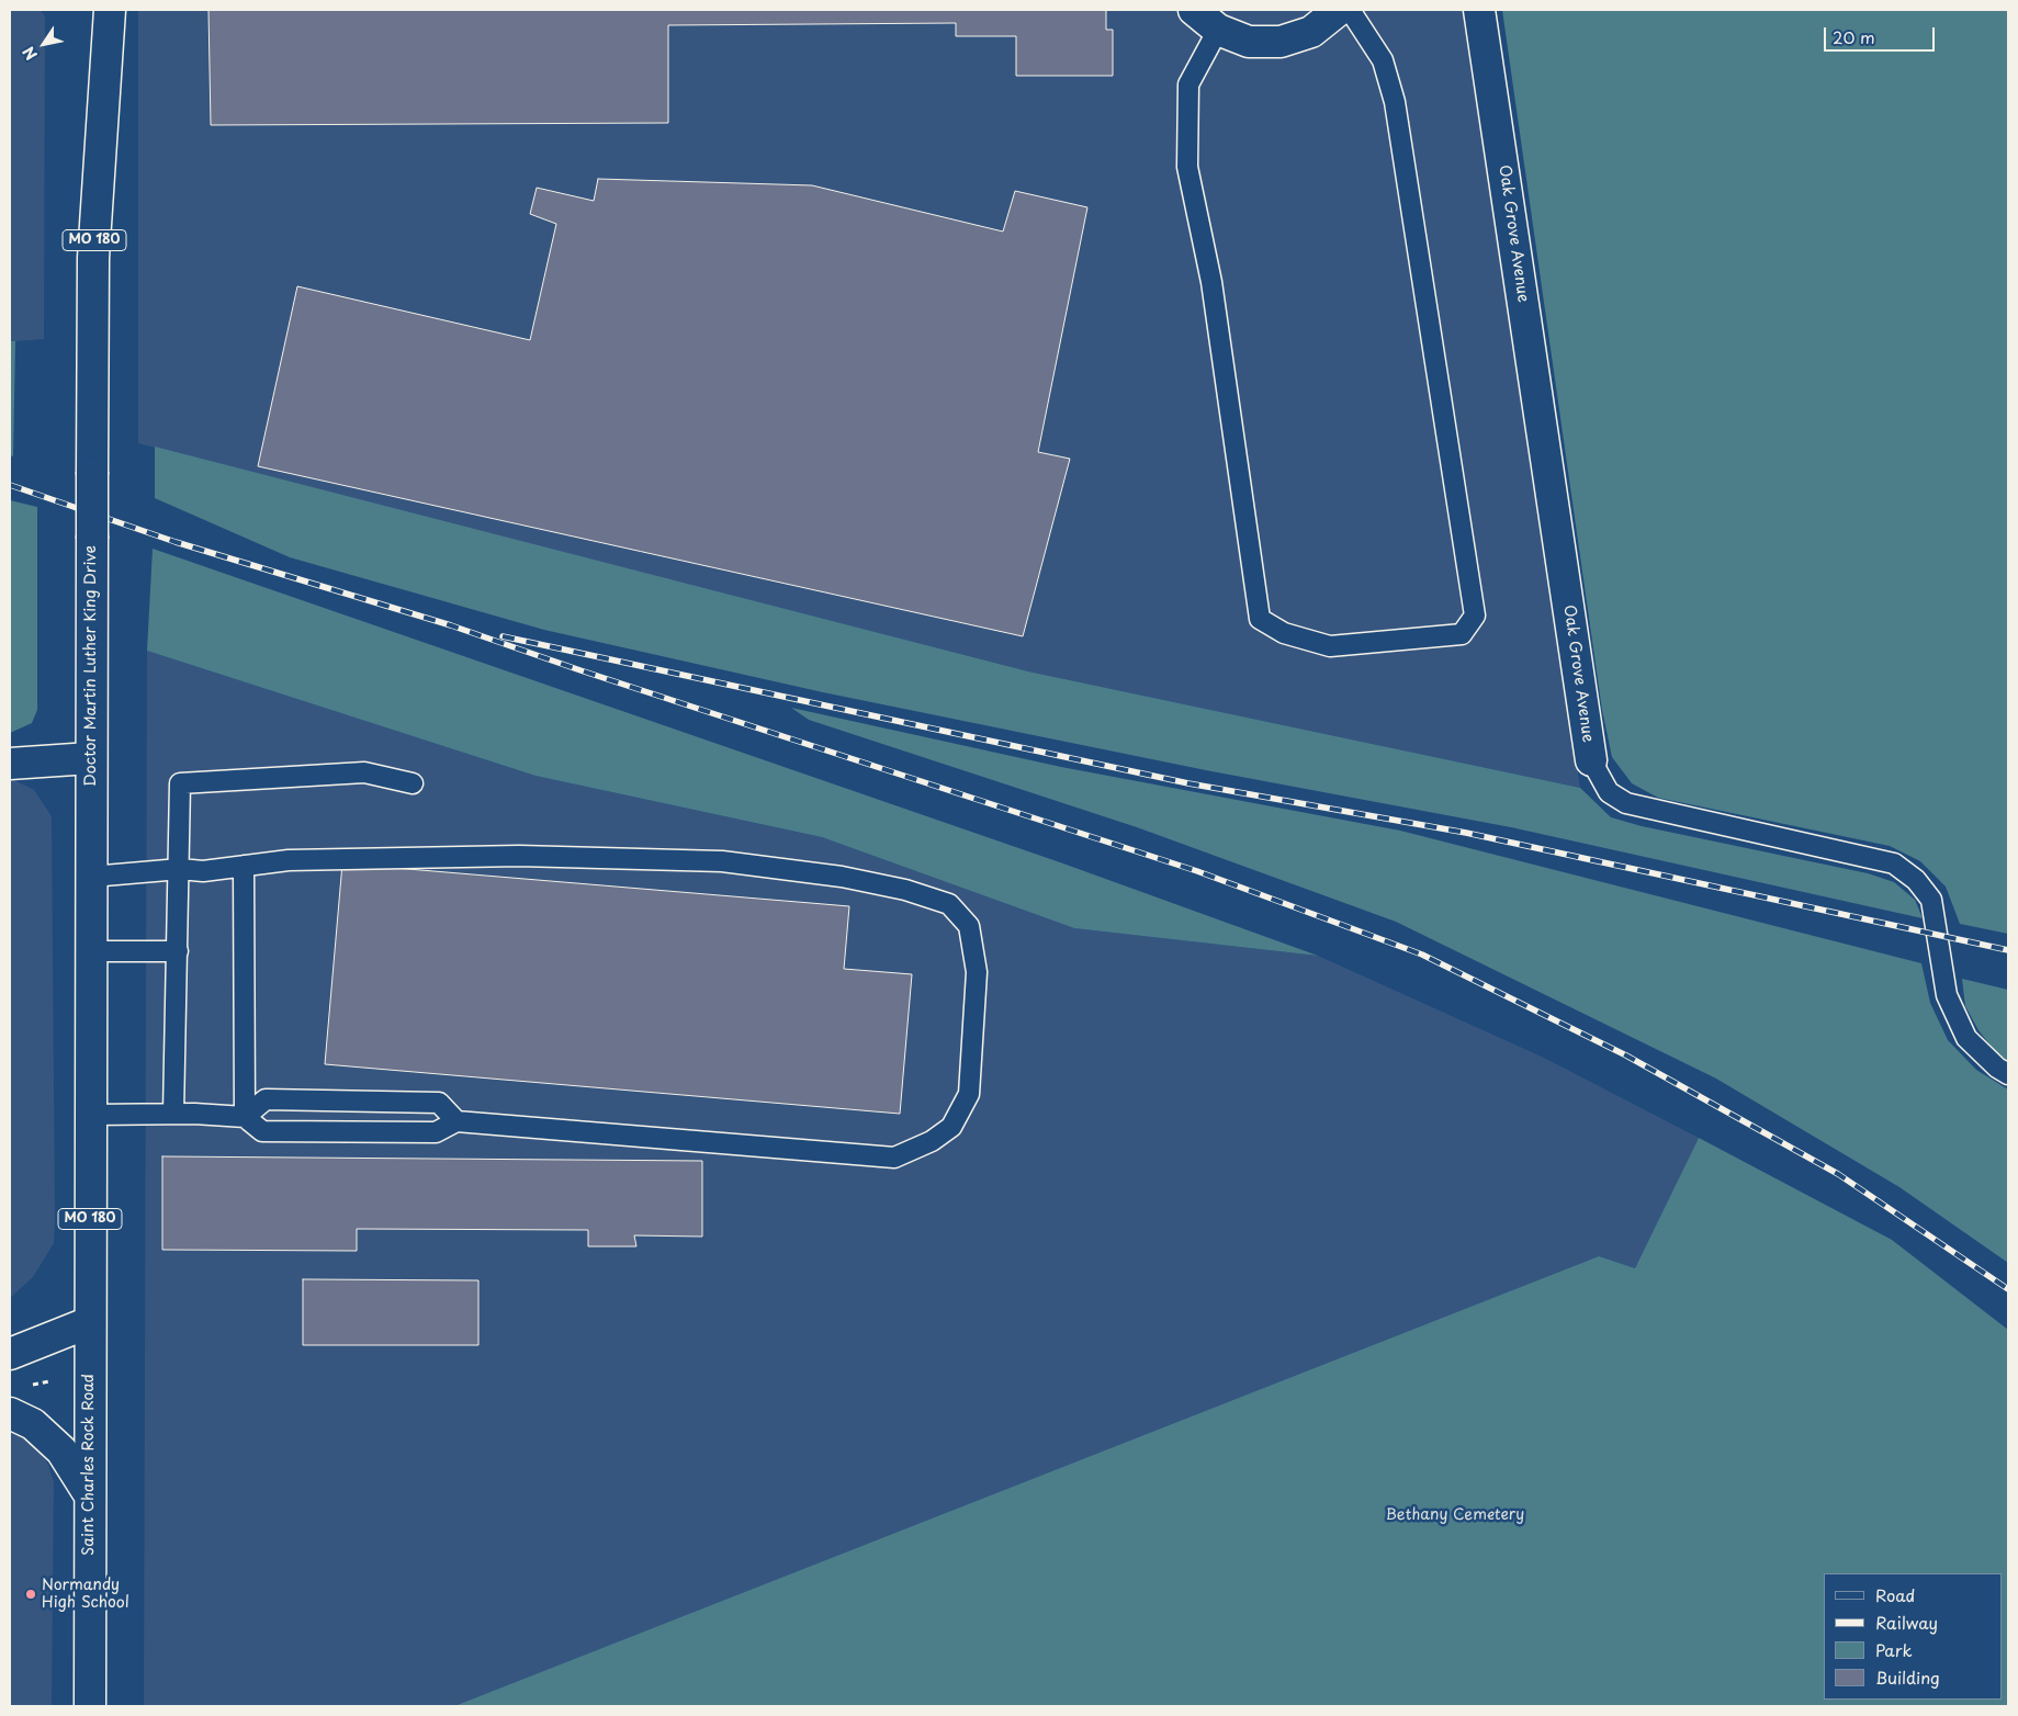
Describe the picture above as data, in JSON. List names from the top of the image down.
{
  "streets": {
    "main road": [
      "Oak Grove Avenue",
      "MO 180",
      "Doctor Martin Luther King Drive",
      "Saint Charles Rock Road"
    ]
  },
  "crossings": [
    ["Doctor Martin Luther King Drive", "Saint Charles Rock Road"]
  ],
  "parks": ["Bethany Cemetery"],
  "places": ["Normandy High School"],
  "legend": [
    "Road",
    "Railway",
    "Park",
    "Building"
  ],
  "scale_bar": "20 m",
  "north": "bottom left"
}
